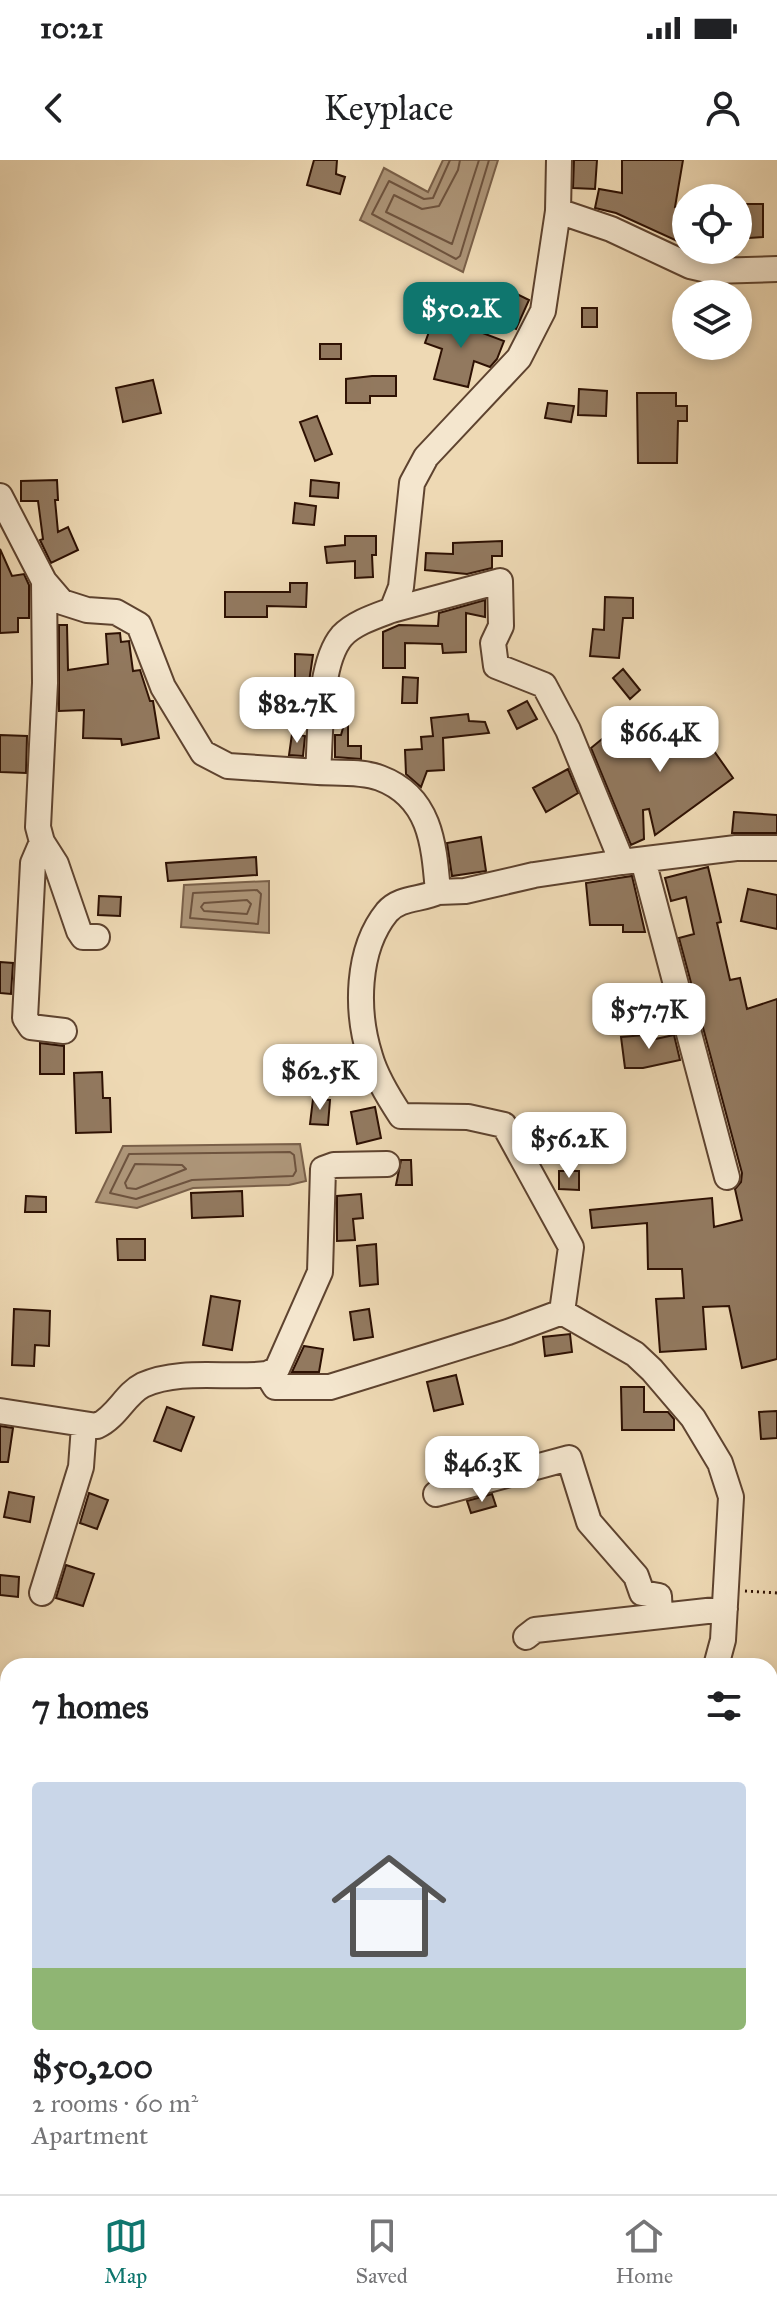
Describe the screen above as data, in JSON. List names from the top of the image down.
{
  "page": {
    "status": "10:21",
    "header": "Keyplace",
    "price": [
      "$50.2K",
      "$82.7K",
      "$66.4K",
      "$57.7K",
      "$62.5K",
      "$56.2K",
      "$46.3K"
    ],
    "heading": "7 homes",
    "list": [
      {
        "name": "$50,200",
        "note": "2 rooms · 60 m² · Apartment"
      }
    ],
    "tabs": ["Map", "Saved", "Home"]
  }
}
